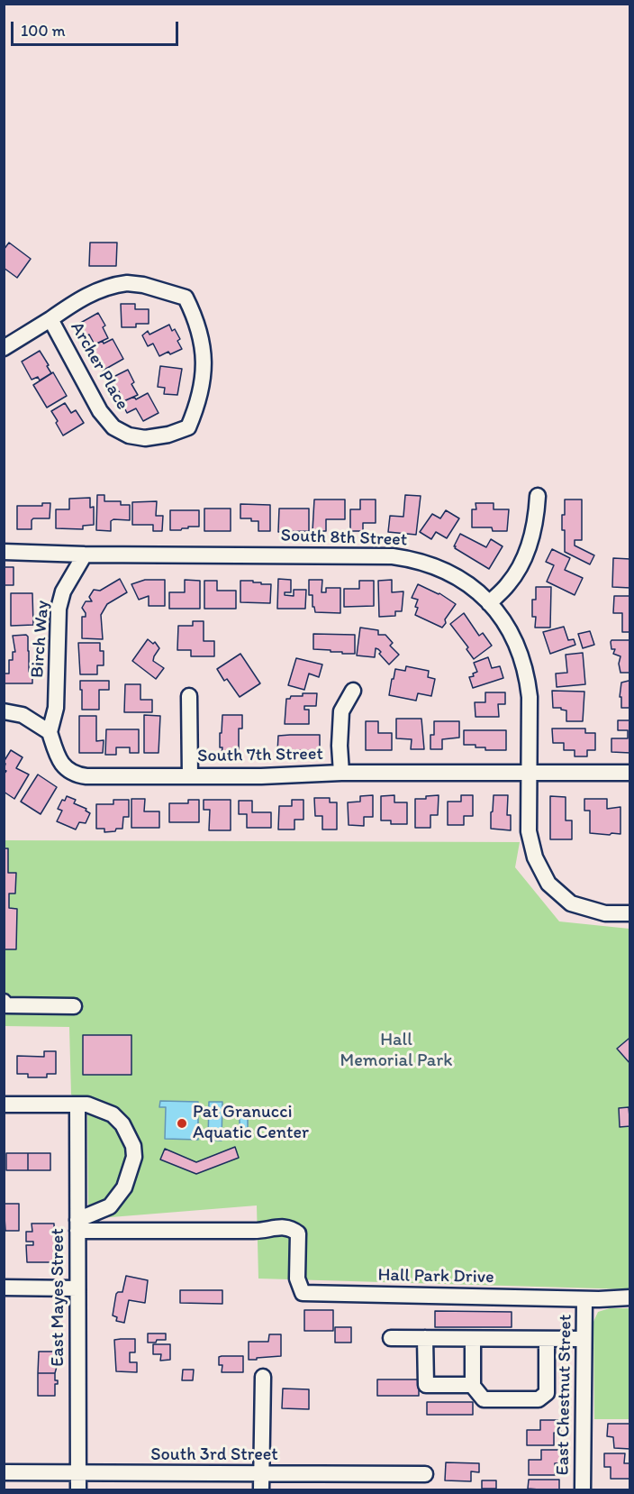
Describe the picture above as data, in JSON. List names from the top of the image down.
{
  "streets": {
    "street": [
      "Archer Place",
      "South 8th Street",
      "Birch Way",
      "South 7th Street",
      "Hall Park Drive",
      "East Mayes Street",
      "East Chestnut Street",
      "South 3rd Street"
    ]
  },
  "crossings": [
    ["South 8th Street", "Birch Way"],
    ["South 8th Street", "South 7th Street"],
    ["Birch Way", "South 7th Street"],
    ["Hall Park Drive", "East Mayes Street"],
    ["Hall Park Drive", "East Chestnut Street"],
    ["East Mayes Street", "South 3rd Street"]
  ],
  "parks": ["Hall Memorial Park"],
  "places": ["Pat Granucci Aquatic Center"],
  "scale_bar": "100 m"
}
